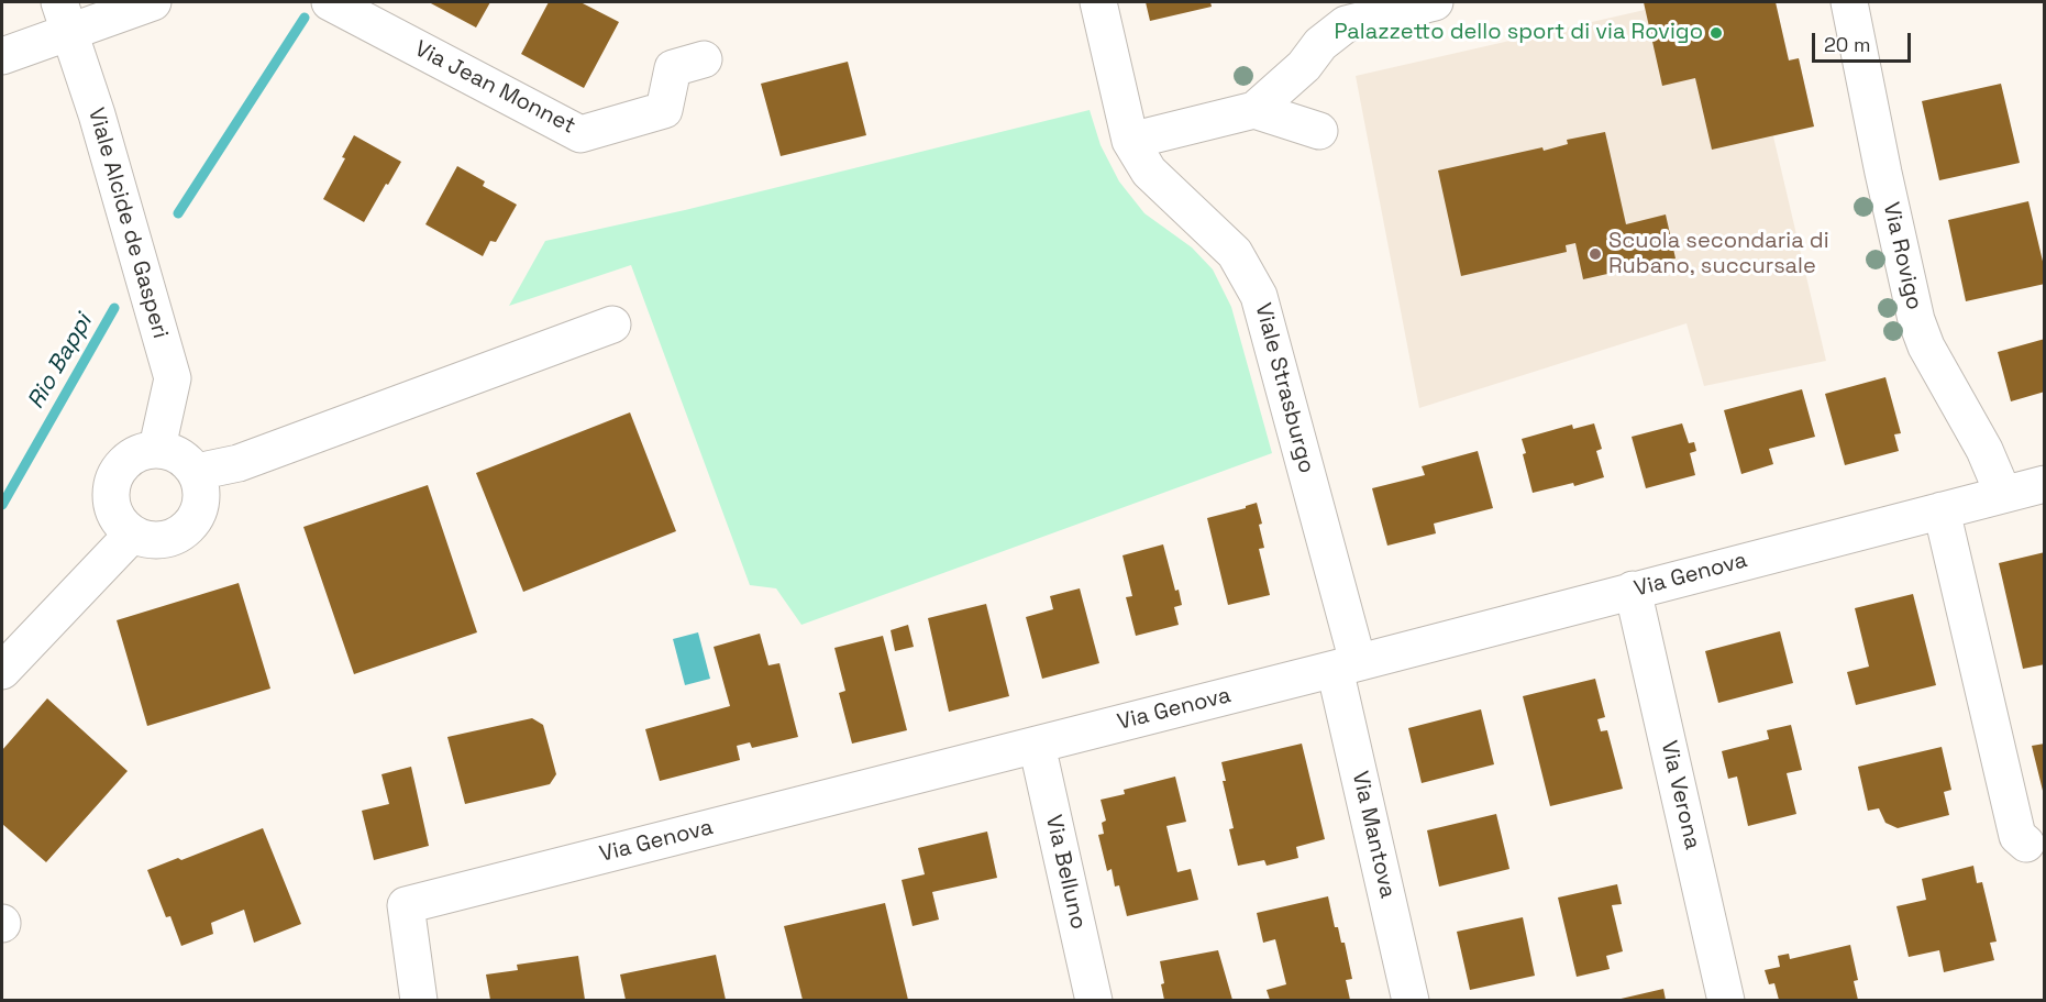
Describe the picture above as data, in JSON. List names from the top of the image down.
{
  "streets": {
    "street": [
      "Via Jean Monnet",
      "Viale Alcide de Gasperi",
      "Via Rovigo",
      "Viale Strasburgo",
      "Via Genova",
      "Via Verona",
      "Via Mantova",
      "Via Belluno"
    ]
  },
  "crossings": [
    ["Via Rovigo", "Via Genova"],
    ["Viale Strasburgo", "Via Genova"],
    ["Viale Strasburgo", "Via Mantova"],
    ["Via Genova", "Via Verona"],
    ["Via Genova", "Via Mantova"],
    ["Via Genova", "Via Belluno"]
  ],
  "water": ["Rio Bappi"],
  "places": ["Palazzetto dello sport di via Rovigo", "Scuola secondaria di Rubano, succursale"],
  "scale_bar": "20 m"
}
